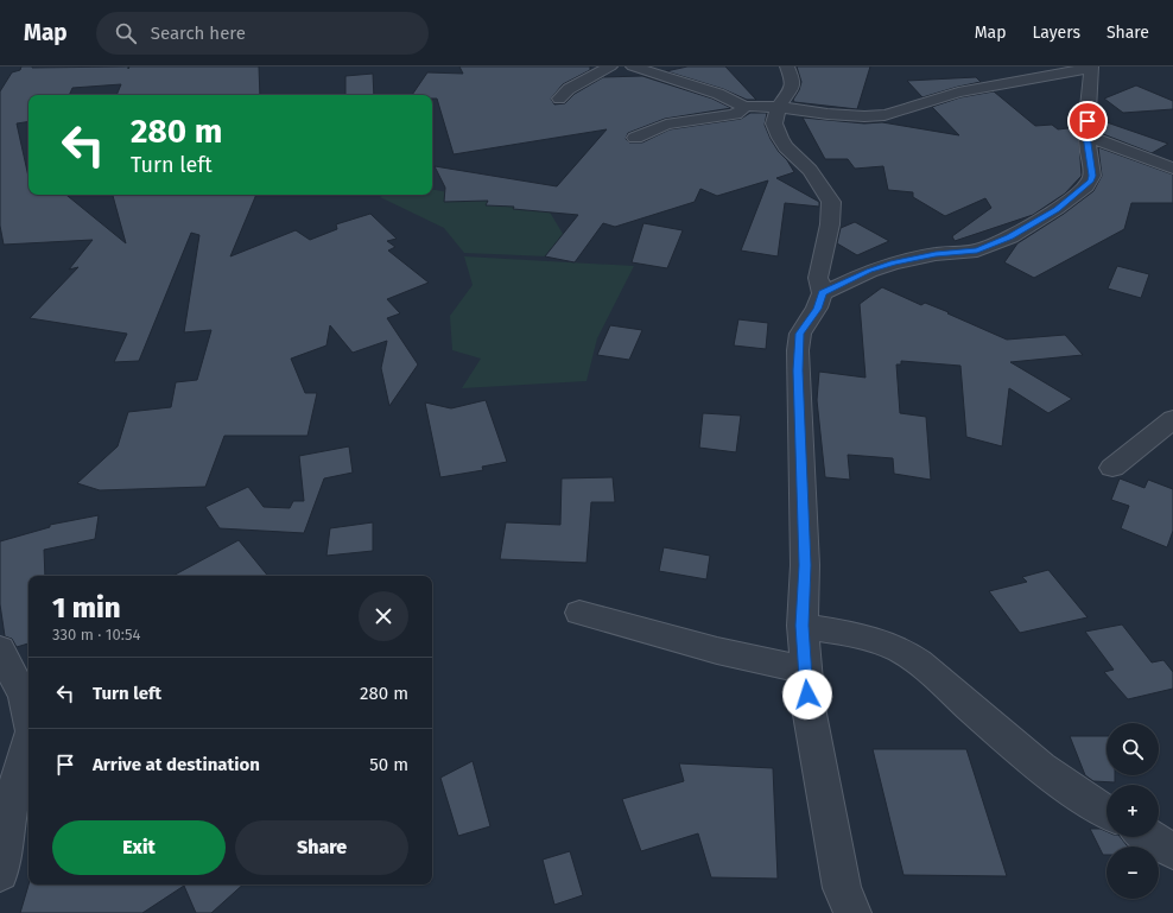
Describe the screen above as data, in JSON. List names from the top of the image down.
{
  "page": {
    "header": "Map",
    "search": "Search here",
    "nav": ["Map", "Layers", "Share"],
    "turn": ["280 m", "Turn left"],
    "heading": ["1 min", "330 m · 10:54"],
    "list": [
      {
        "name": "Turn left",
        "value": "280 m"
      },
      {
        "name": "Arrive at destination",
        "value": "50 m"
      }
    ],
    "map_buttons": ["+", "−"],
    "buttons": ["Exit", "Share"]
  }
}
